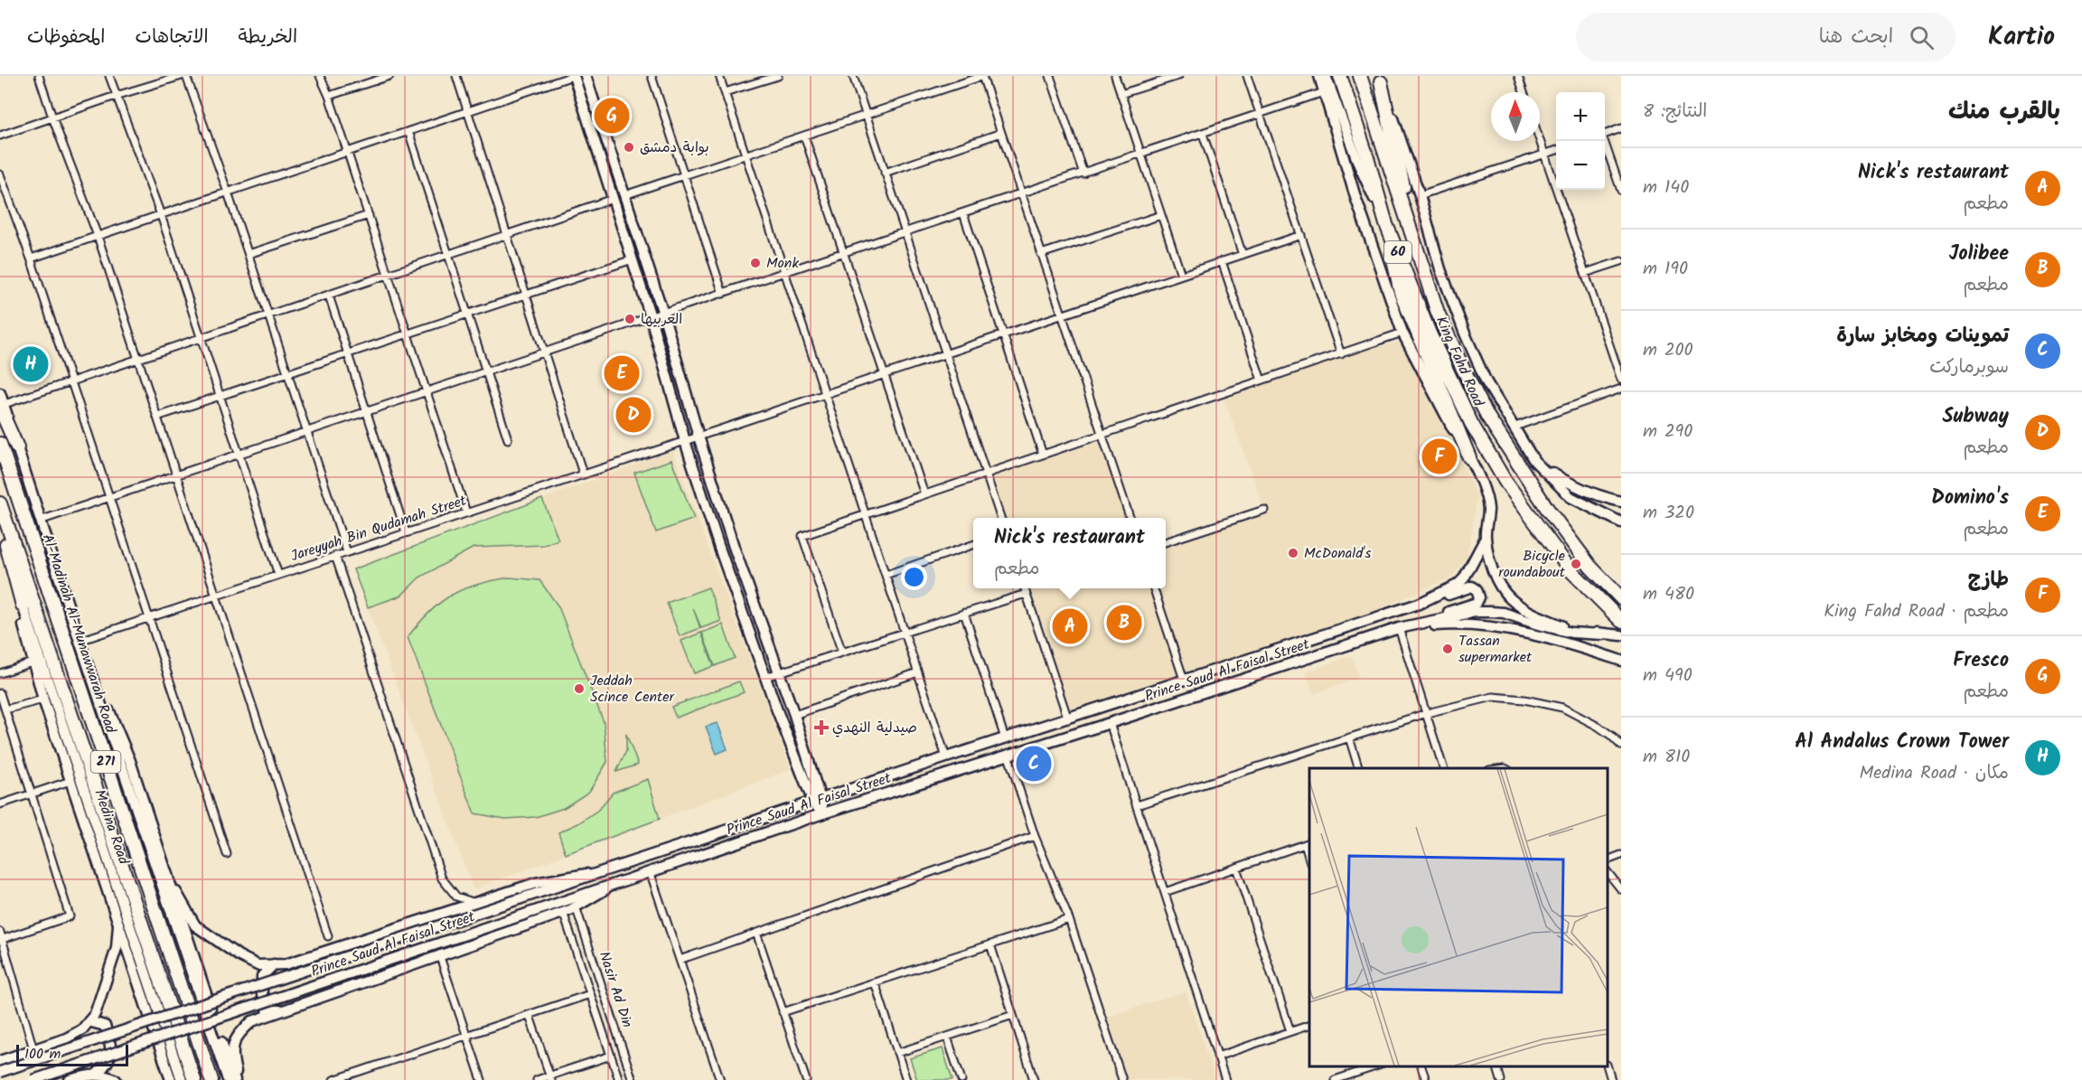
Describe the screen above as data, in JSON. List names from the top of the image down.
{
  "streets": {
    "highway": [
      "60",
      "King Fahd Road",
      "Al-Madinah Al-Munawwarah Road",
      "271"
    ],
    "main road": ["Prince Saud Al Faisal Street", "Medina Road"],
    "street": ["Jareyyah Bin Qudamah Street", "Nasir Ad Din"]
  },
  "crossings": [
    ["Prince Saud Al Faisal Street", "Medina Road"]
  ],
  "places": {
    "other": [
      "بوابة دمشق",
      "Monk",
      "العربيها",
      "McDonald's",
      "Bicycle roundabout",
      "Tassan supermarket",
      "Jeddah Scince Center"
    ],
    "health": ["صيدلية النهدي"]
  },
  "scale_bar": "100 m",
  "north": "top",
  "page": {
    "header": "Kartio",
    "search": "ابحث هنا",
    "nav": ["الخريطة", "الاتجاهات", "المحفوظات"],
    "heading": ["بالقرب منك", "النتائج: 8"],
    "map_buttons": ["+", "−"],
    "pins": [
      "G",
      "H",
      "E",
      "D",
      "F",
      "B",
      "A",
      "C"
    ],
    "list": [
      {
        "mark": "A",
        "name": "Nick's restaurant",
        "note": "مطعم",
        "value": "140 m"
      },
      {
        "mark": "B",
        "name": "Jolibee",
        "note": "مطعم",
        "value": "190 m"
      },
      {
        "mark": "C",
        "name": "تموينات ومخابز سارة",
        "note": "سوبرماركت",
        "value": "200 m"
      },
      {
        "mark": "D",
        "name": "Subway",
        "note": "مطعم",
        "value": "290 m"
      },
      {
        "mark": "E",
        "name": "Domino's",
        "note": "مطعم",
        "value": "320 m"
      },
      {
        "mark": "F",
        "name": "طازج",
        "note": "مطعم · King Fahd Road",
        "value": "480 m"
      },
      {
        "mark": "G",
        "name": "Fresco",
        "note": "مطعم",
        "value": "490 m"
      },
      {
        "mark": "H",
        "name": "Al Andalus Crown Tower",
        "note": "مكان · Medina Road",
        "value": "810 m"
      }
    ],
    "popup": ["Nick's restaurant", "مطعم"],
    "scale": "100 m"
  }
}
